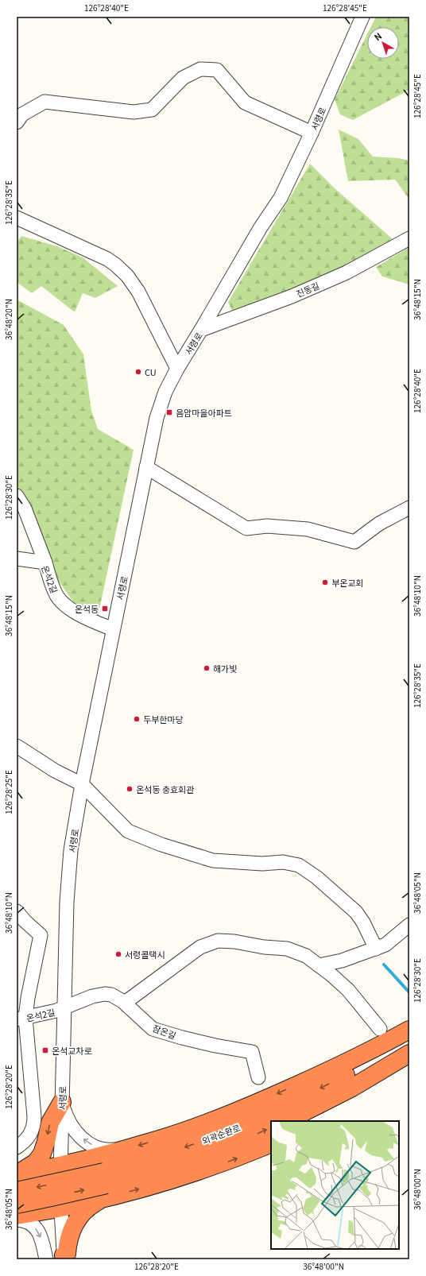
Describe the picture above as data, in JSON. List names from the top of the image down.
{
  "streets": {
    "highway": ["외곽순환로"],
    "street": [
      "서령로",
      "진동길",
      "온석2길",
      "잠온길"
    ]
  },
  "crossings": [
    ["서령로", "진동길"],
    ["서령로", "온석2길"],
    ["서령로", "잠온길"],
    ["온석2길", "잠온길"]
  ],
  "places": {
    "other": [
      "CU",
      "부온교회",
      "해가빛",
      "두부한마당",
      "온석동 충효회관",
      "서령콜택시"
    ],
    "transit": ["음암마을아파트", "온석동", "온석교차로"]
  },
  "north": "top left",
  "coordinates": [
    "126°28'40\"E",
    "126°28'45\"E",
    "126°28'35\"E",
    "36°48'15\"N",
    "36°48'20\"N",
    "126°28'30\"E",
    "36°48'10\"N",
    "126°28'25\"E",
    "36°48'05\"N",
    "126°28'20\"E",
    "36°48'00\"N"
  ]
}
